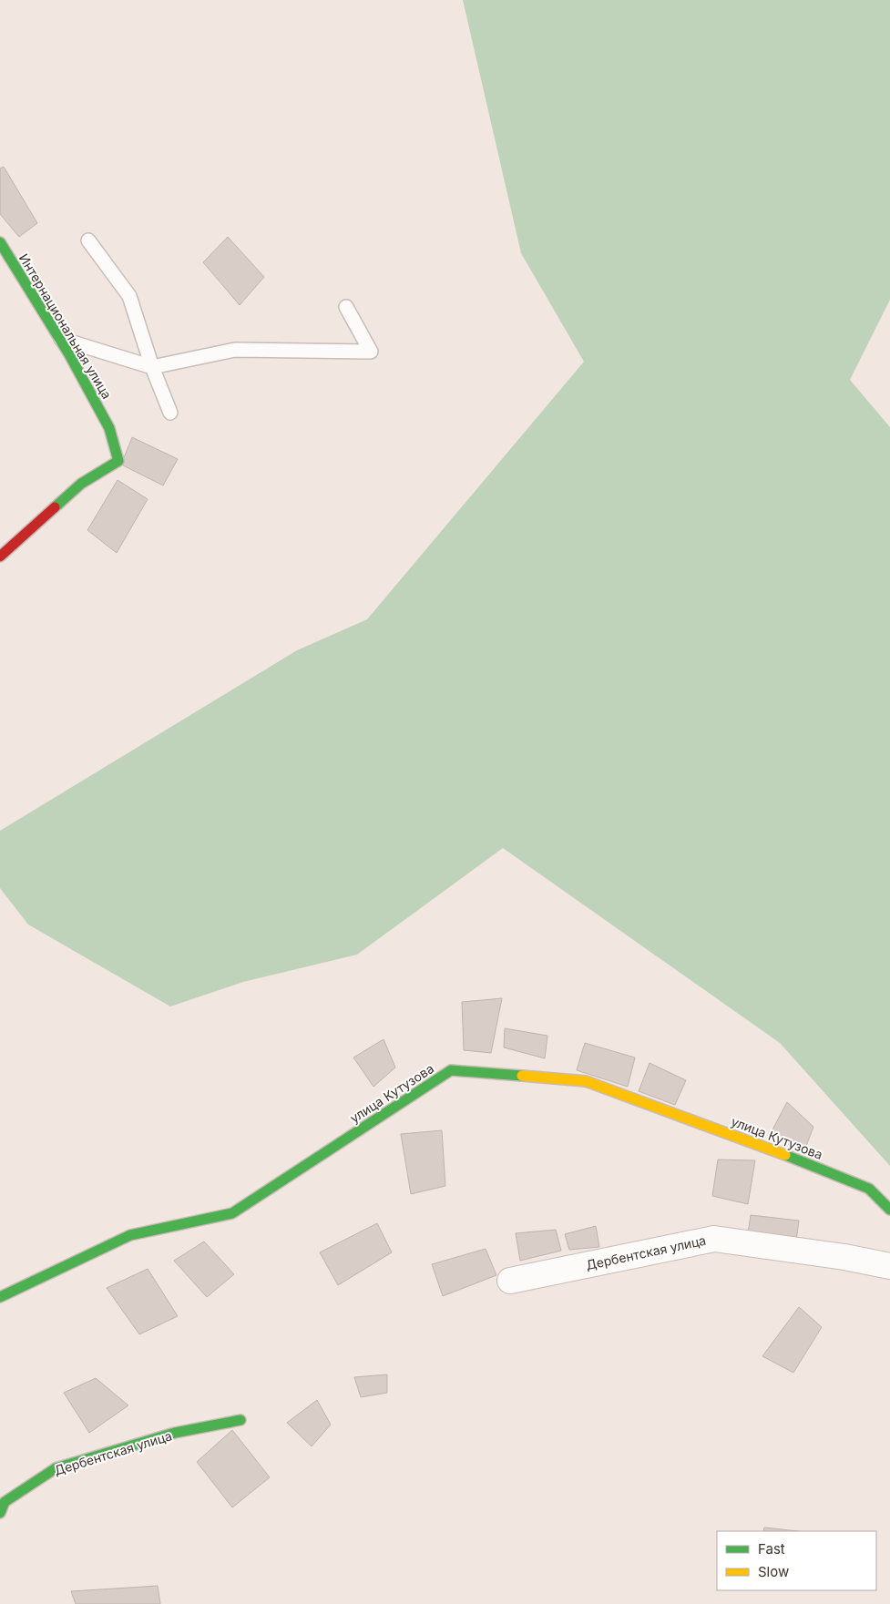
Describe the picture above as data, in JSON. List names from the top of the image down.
{
  "streets": {
    "street": ["Интернациональная улица", "улица Кутузова", "Дербентская улица"]
  },
  "legend": ["Fast", "Slow"]
}
